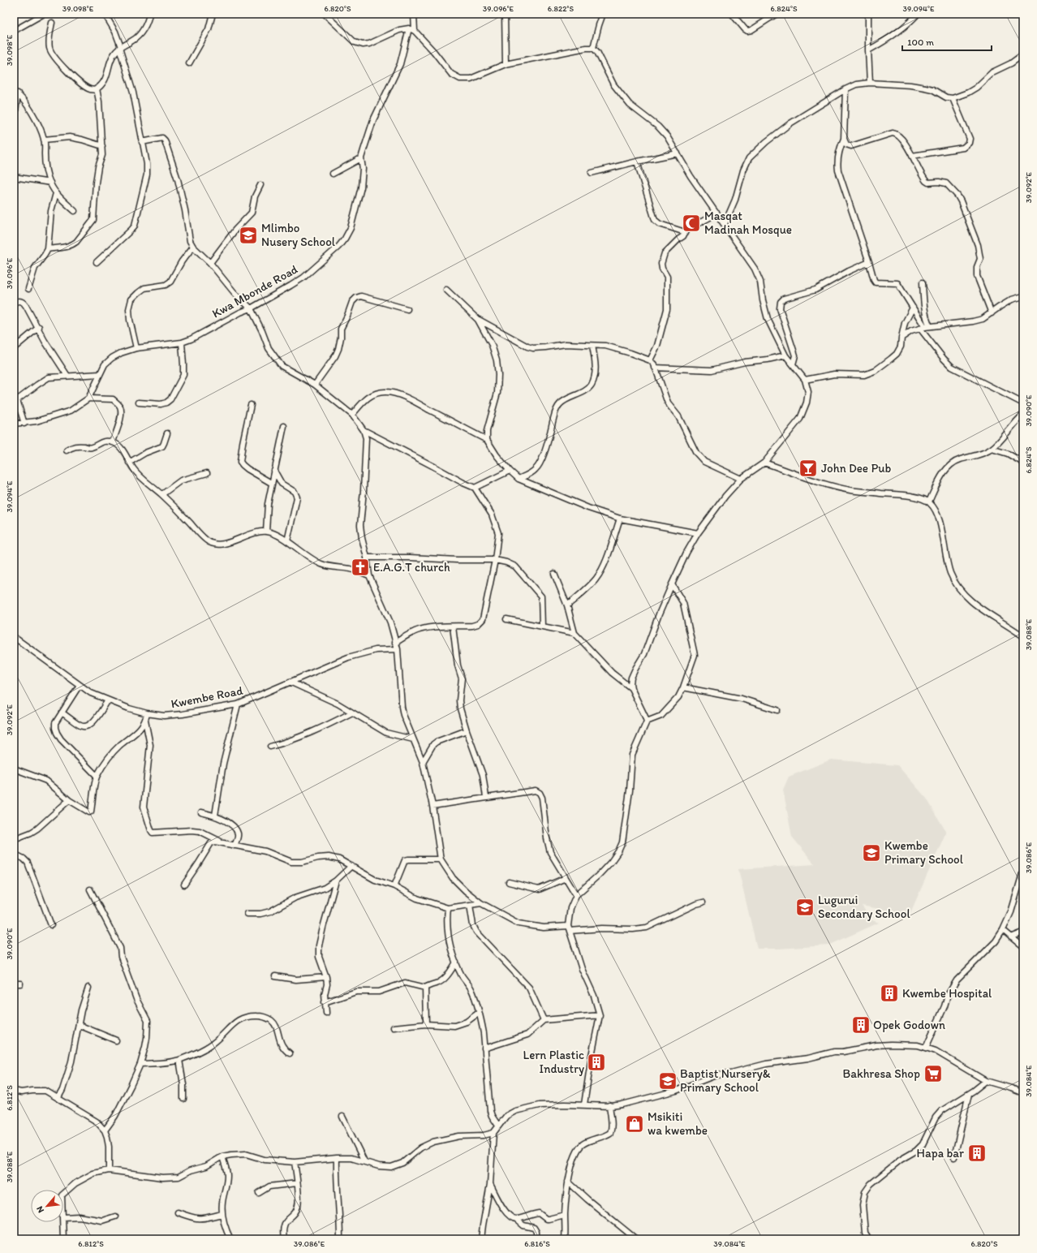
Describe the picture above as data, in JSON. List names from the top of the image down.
{
  "streets": {
    "street": ["Kwa Mbonde Road", "Kwembe Road"]
  },
  "places": {
    "mosque": ["Masqat Madinah Mosque"],
    "school or university": [
      "Mlimbo Nusery School",
      "Kwembe Primary School",
      "Lugurui Secondary School",
      "Baptist Nursery& Primary School"
    ],
    "bar": ["John Dee Pub"],
    "church": ["E.A.G.T church"],
    "building": [
      "Kwembe Hospital",
      "Opek Godown",
      "Lern Plastic Industry",
      "Hapa bar"
    ],
    "supermarket": ["Bakhresa Shop"],
    "shop": ["Msikiti wa kwembe"]
  },
  "scale_bar": "100 m",
  "north": "bottom left",
  "coordinates": [
    "39.098°E",
    "6.820°S",
    "39.096°E",
    "6.822°S",
    "6.824°S",
    "39.094°E",
    "39.092°E",
    "39.090°E",
    "39.088°E",
    "39.086°E",
    "39.084°E",
    "6.812°S",
    "6.816°S"
  ]
}
